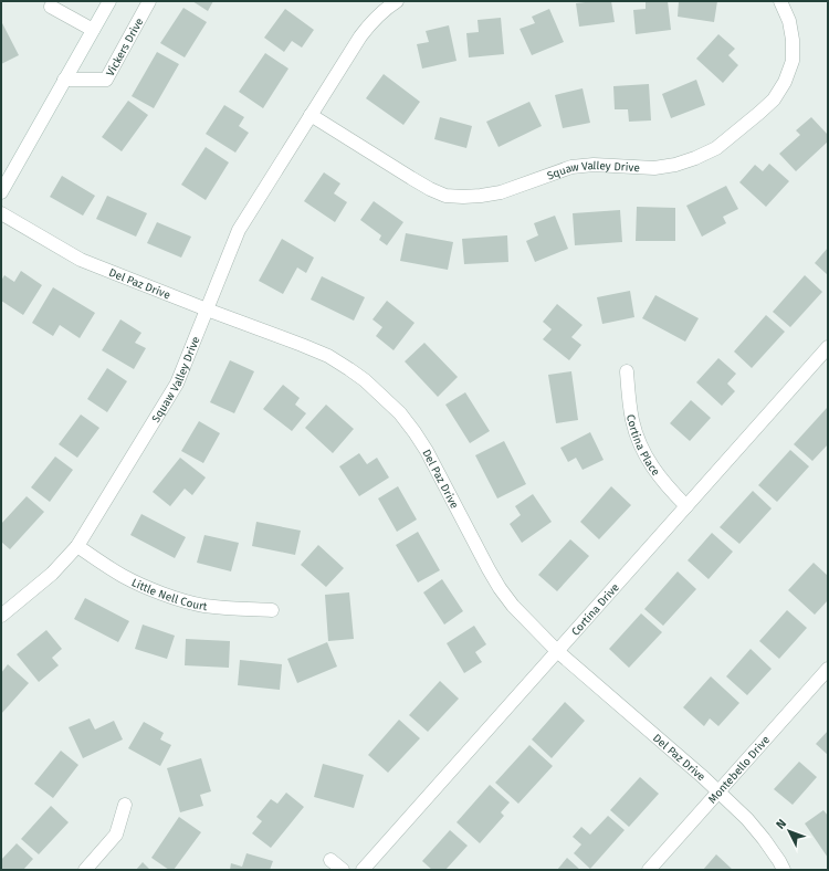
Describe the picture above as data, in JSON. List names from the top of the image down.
{
  "streets": {
    "street": [
      "Vickers Drive",
      "Squaw Valley Drive",
      "Del Paz Drive",
      "Cortina Place",
      "Little Nell Court",
      "Cortina Drive",
      "Montebello Drive"
    ]
  },
  "crossings": [
    ["Squaw Valley Drive", "Del Paz Drive"],
    ["Squaw Valley Drive", "Little Nell Court"],
    ["Del Paz Drive", "Cortina Drive"],
    ["Del Paz Drive", "Montebello Drive"],
    ["Cortina Place", "Cortina Drive"]
  ],
  "north": "top left"
}
